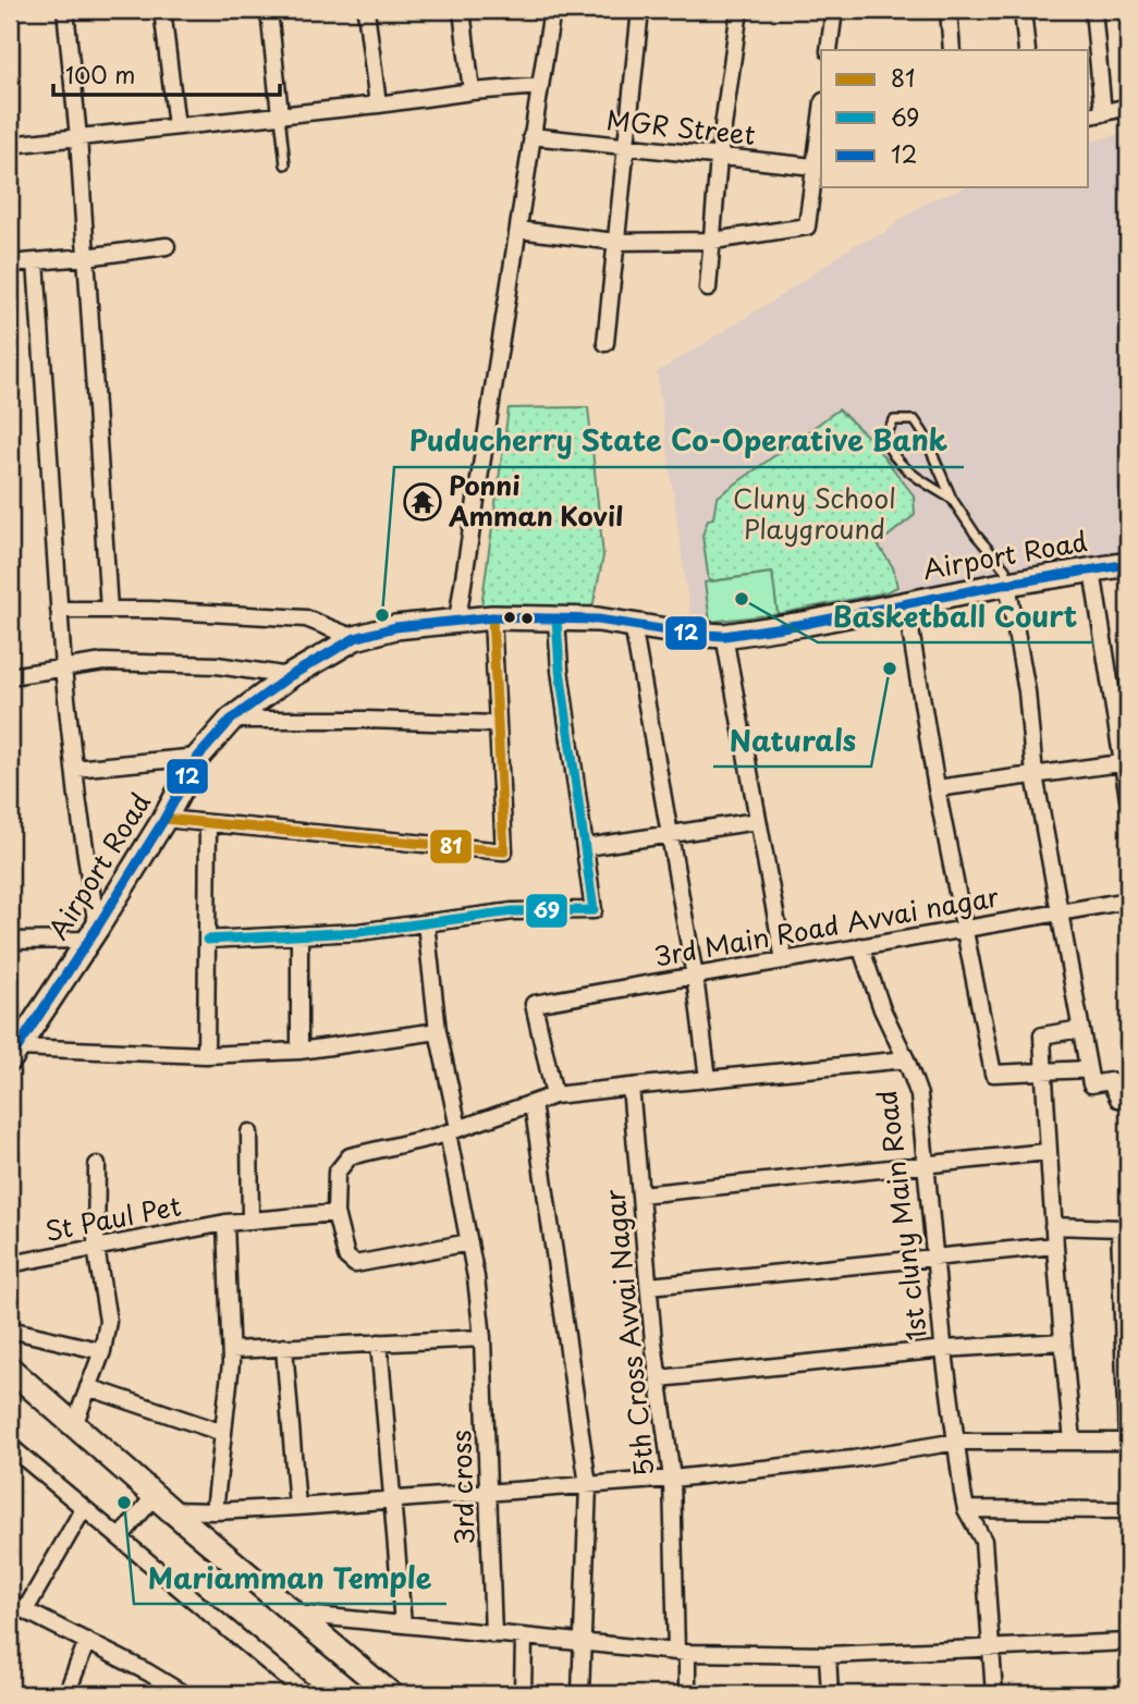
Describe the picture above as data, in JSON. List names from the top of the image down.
{
  "streets": {
    "street": [
      "MGR Street",
      "Airport Road",
      "3rd Main Road Avvai nagar",
      "1st cluny Main Road",
      "St Paul Pet",
      "5th Cross Avvai Nagar",
      "3rd cross"
    ]
  },
  "crossings": [
    ["3rd Main Road Avvai nagar", "1st cluny Main Road"]
  ],
  "parks": ["Cluny School Playground"],
  "places": {
    "temple": ["Ponni Amman Kovil"],
    "other": [
      "Basketball Court",
      "Puducherry State Co-Operative Bank",
      "Naturals",
      "Mariamman Temple"
    ]
  },
  "lines": ["transit line 12", "transit line 81", "transit line 69"],
  "legend": ["81", "69", "12"],
  "scale_bar": "100 m"
}
